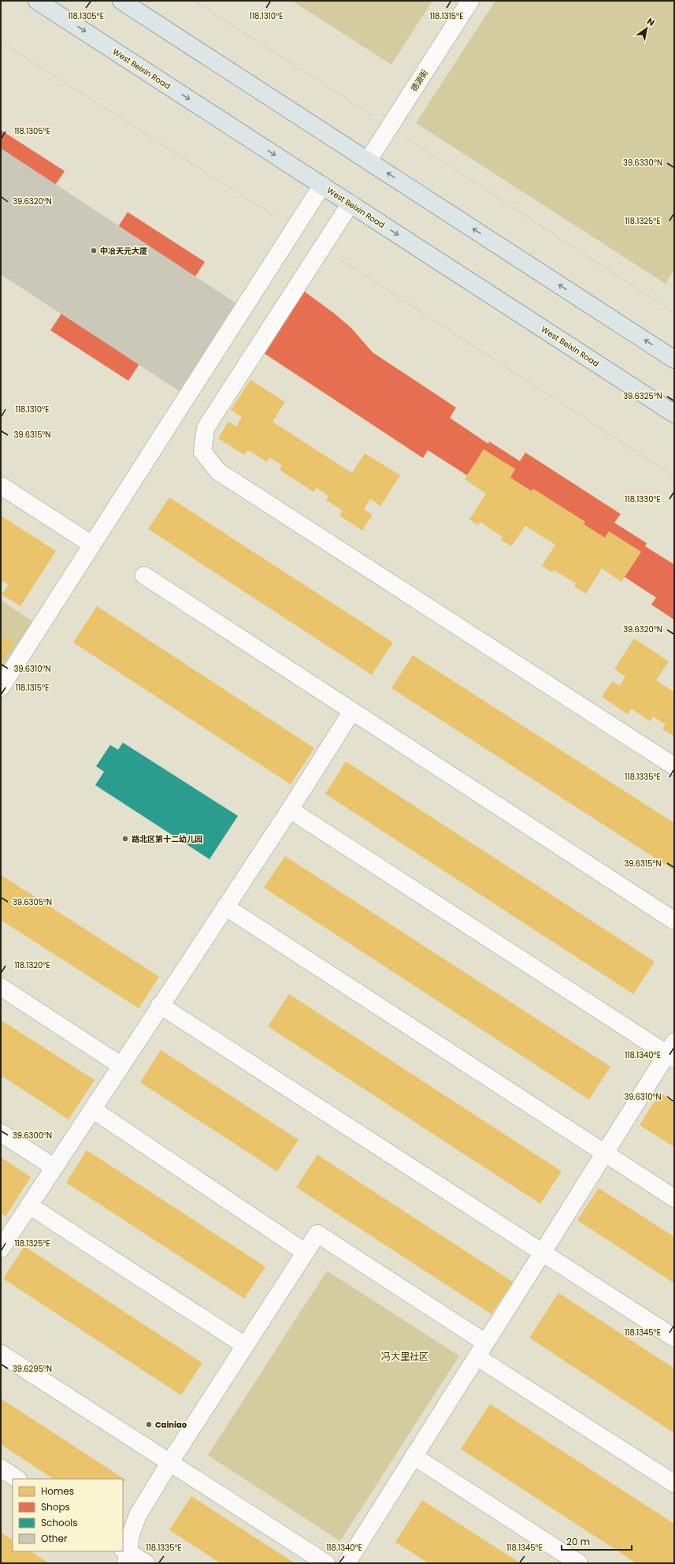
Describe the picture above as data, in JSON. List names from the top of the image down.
{
  "streets": {
    "main road": ["West Beixin Road"],
    "street": ["德源街"]
  },
  "districts": ["冯大里社区"],
  "places": ["中冶天元大厦", "路北区第十二幼儿园", "Cainiao"],
  "legend": [
    "Homes",
    "Shops",
    "Schools",
    "Other"
  ],
  "scale_bar": "20 m",
  "north": "top right",
  "coordinates": [
    "118.1315°E",
    "118.1305°E",
    "118.1310°E",
    "39.6330°N",
    "39.6320°N",
    "118.1325°E",
    "39.6325°N",
    "39.6315°N",
    "118.1330°E",
    "39.6310°N",
    "118.1335°E",
    "39.6305°N",
    "118.1320°E",
    "118.1340°E",
    "39.6300°N",
    "118.1345°E",
    "39.6295°N"
  ]
}
